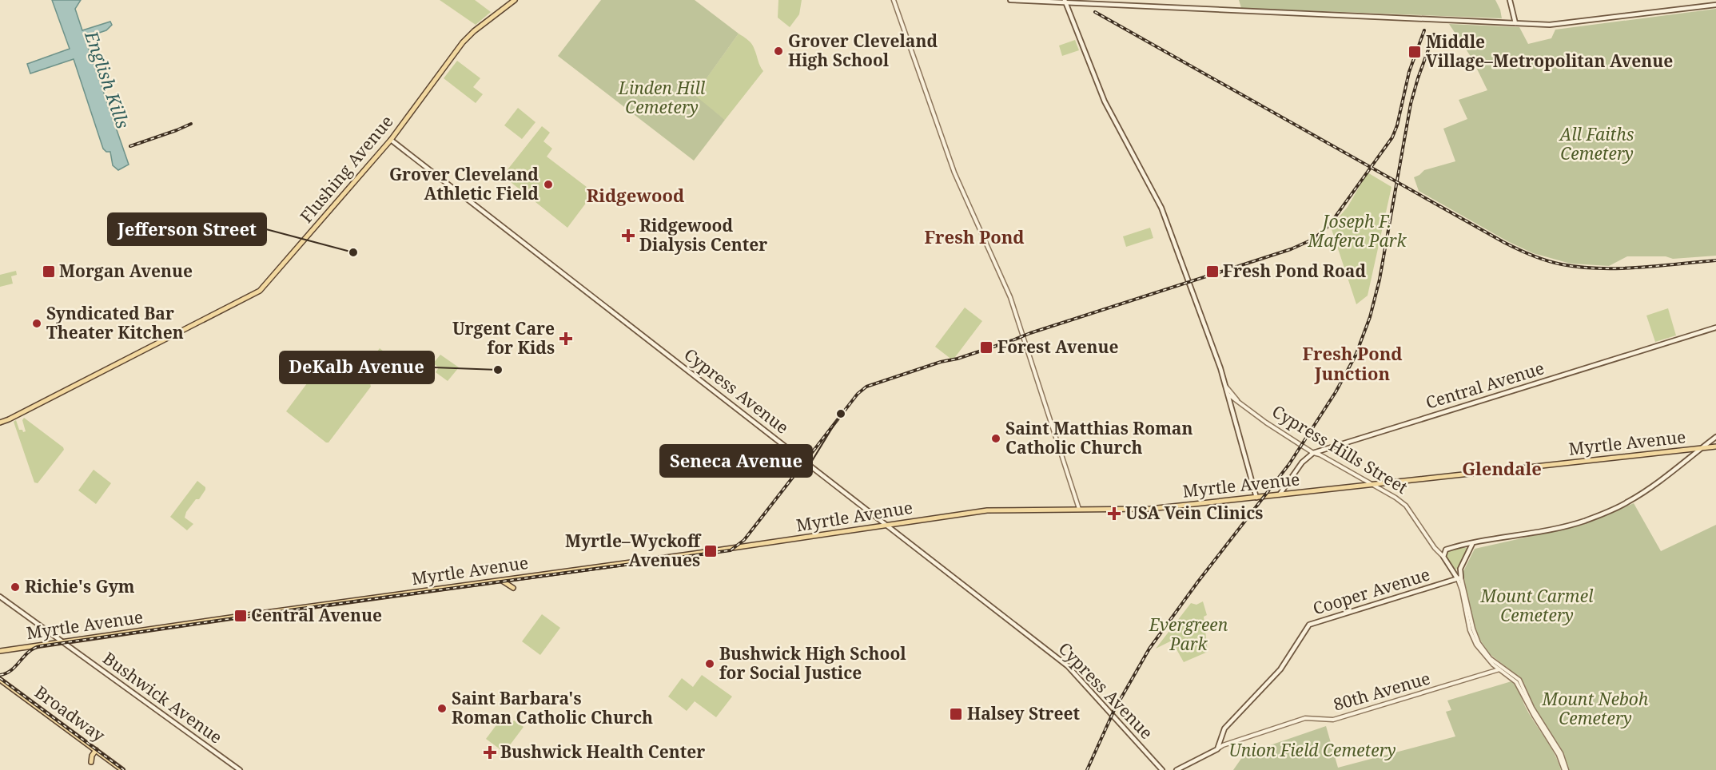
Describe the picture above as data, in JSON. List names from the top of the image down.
{
  "streets": {
    "main road": [
      "Flushing Avenue",
      "Central Avenue",
      "Cypress Avenue",
      "Myrtle Avenue",
      "Cypress Hills Street",
      "Cooper Avenue",
      "Bushwick Avenue",
      "Broadway"
    ],
    "street": ["80th Avenue"]
  },
  "crossings": [
    ["Flushing Avenue", "Cypress Avenue"],
    ["Central Avenue", "Myrtle Avenue"],
    ["Central Avenue", "Cypress Hills Street"],
    ["Cypress Avenue", "Myrtle Avenue"],
    ["Myrtle Avenue", "Cypress Hills Street"],
    ["Myrtle Avenue", "Cooper Avenue"],
    ["Myrtle Avenue", "Bushwick Avenue"],
    ["Cypress Hills Street", "Cooper Avenue"],
    ["Cypress Hills Street", "80th Avenue"],
    ["Cooper Avenue", "80th Avenue"]
  ],
  "districts": [
    "Ridgewood",
    "Fresh Pond",
    "Fresh Pond Junction",
    "Glendale"
  ],
  "water": ["English Kills"],
  "parks": [
    "Linden Hill Cemetery",
    "All Faiths Cemetery",
    "Joseph F. Mafera Park",
    "Mount Carmel Cemetery",
    "Evergreen Park",
    "Mount Neboh Cemetery",
    "Union Field Cemetery"
  ],
  "places": {
    "other": [
      "Grover Cleveland High School",
      "Grover Cleveland Athletic Field",
      "Jefferson Street",
      "Syndicated Bar Theater Kitchen",
      "DeKalb Avenue",
      "Seneca Avenue",
      "Saint Matthias Roman Catholic Church",
      "Richie's Gym",
      "Bushwick High School for Social Justice",
      "Saint Barbara's Roman Catholic Church"
    ],
    "transit": [
      "Middle Village–Metropolitan Avenue",
      "Morgan Avenue",
      "Fresh Pond Road",
      "Forest Avenue",
      "Myrtle–Wyckoff Avenues",
      "Central Avenue",
      "Halsey Street"
    ],
    "health": [
      "Ridgewood Dialysis Center",
      "Urgent Care for Kids",
      "USA Vein Clinics",
      "Bushwick Health Center"
    ]
  }
}
